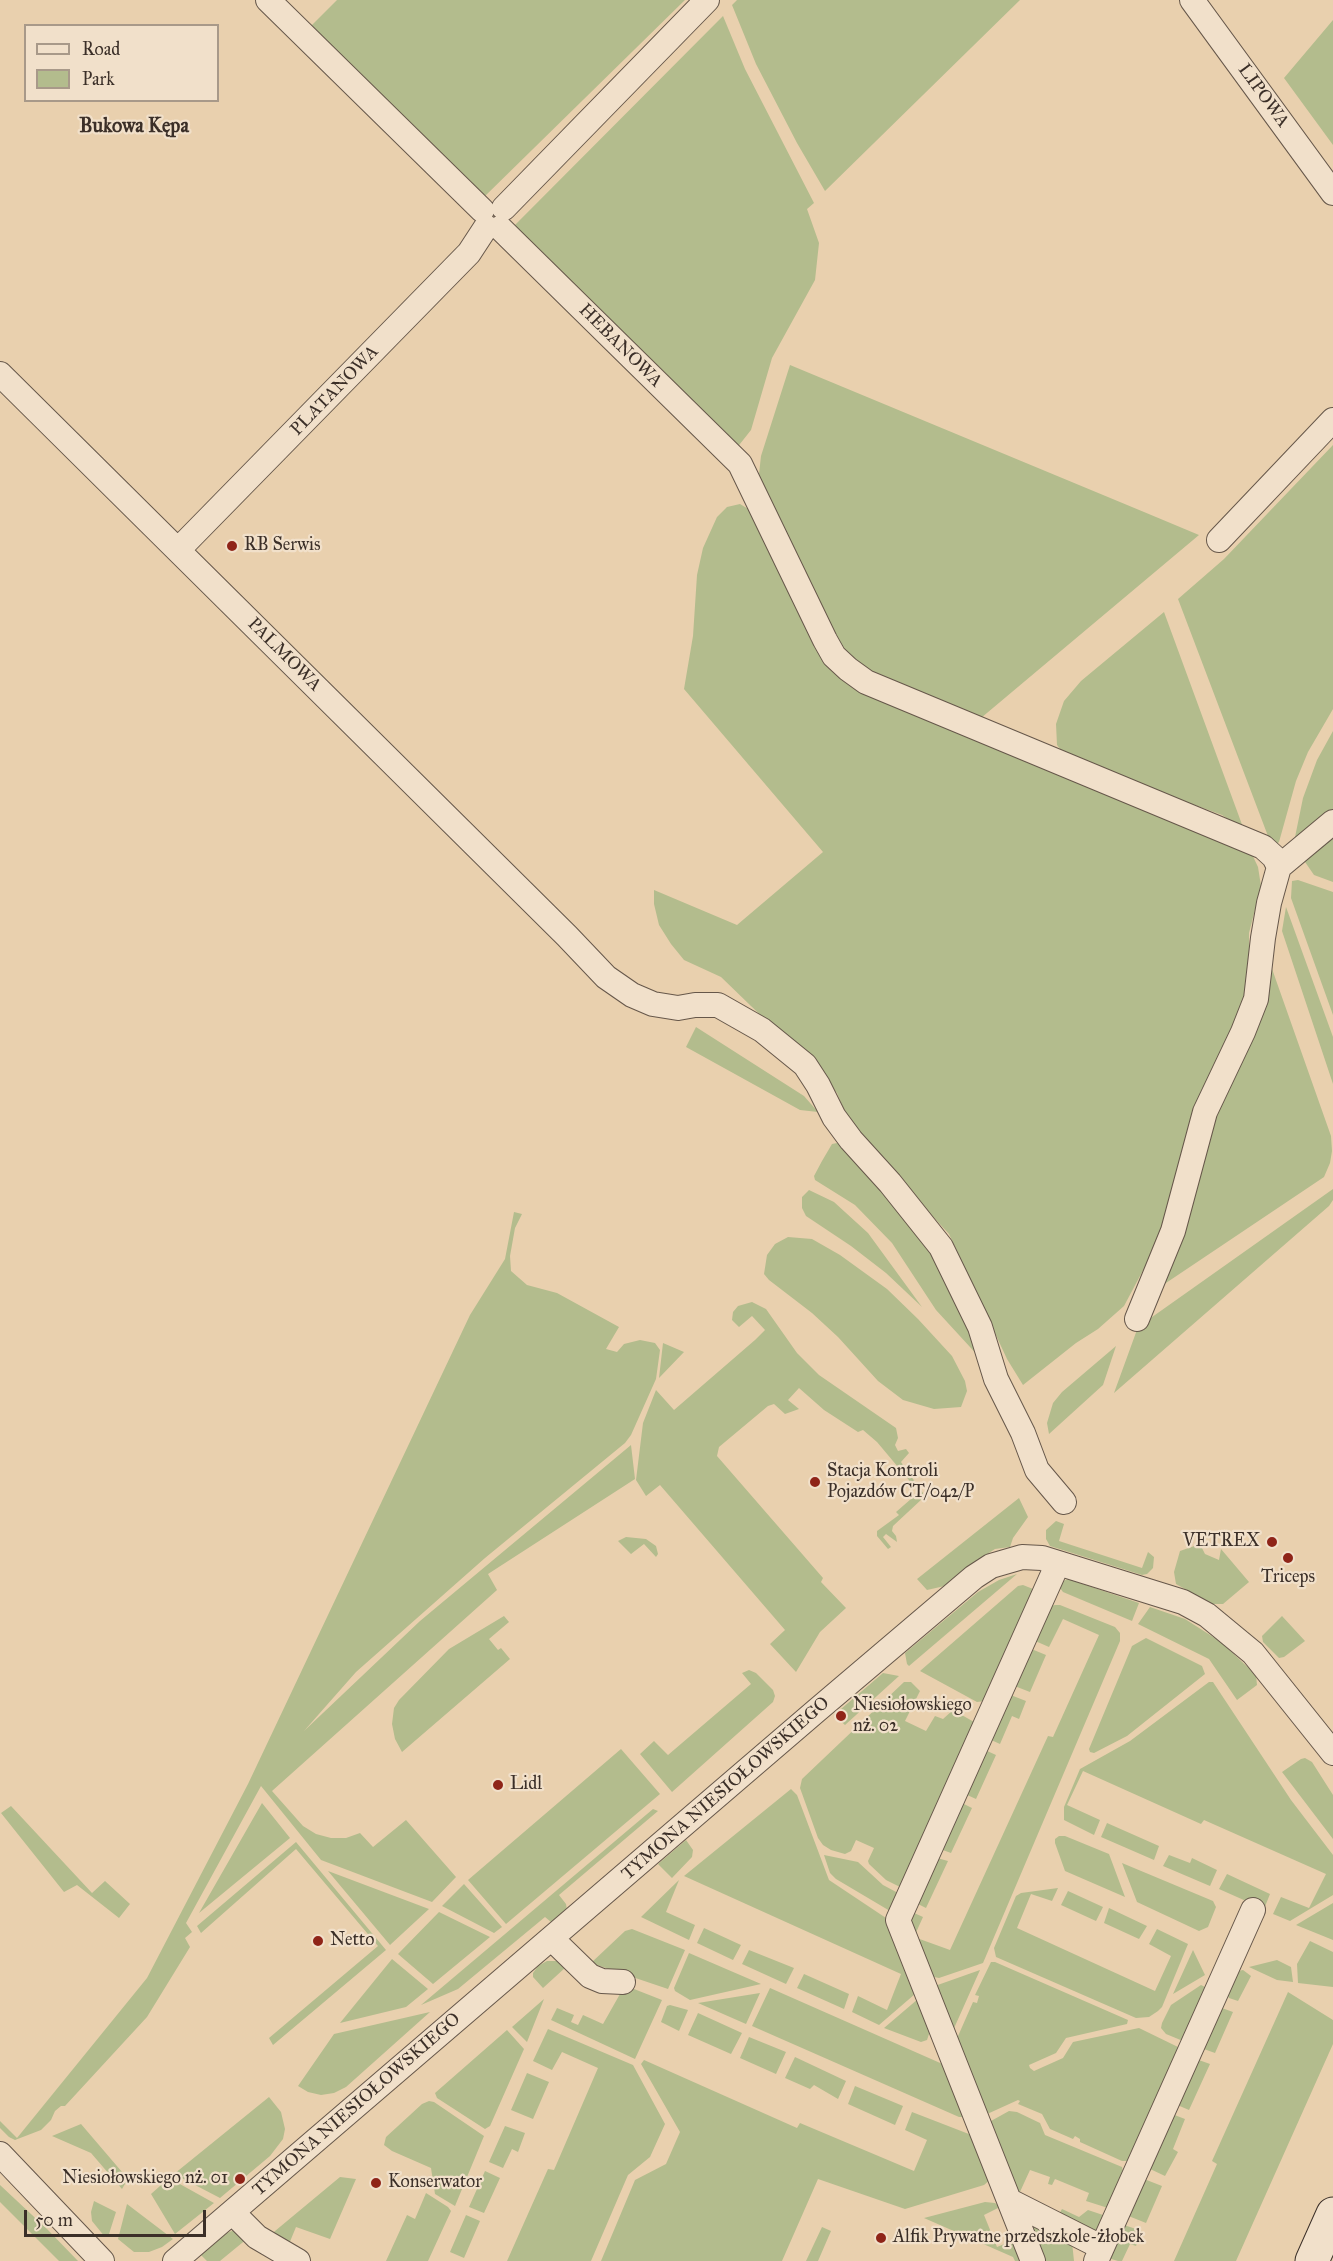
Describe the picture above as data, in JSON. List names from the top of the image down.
{
  "streets": {
    "street": [
      "LIPOWA",
      "HEBANOWA",
      "PLATANOWA",
      "PALMOWA",
      "TYMONA NIESIOŁOWSKIEGO"
    ]
  },
  "crossings": [
    ["HEBANOWA", "PLATANOWA"],
    ["PLATANOWA", "PALMOWA"]
  ],
  "districts": ["Bukowa Kępa"],
  "places": [
    "RB Serwis",
    "Stacja Kontroli Pojazdów CT/042/P",
    "VETREX",
    "Triceps",
    "Niesiołowskiego nż. 02",
    "Lidl",
    "Netto",
    "Niesiołowskiego nż. 01",
    "Konserwator",
    "Alfik Prywatne przedszkole-żłobek"
  ],
  "legend": ["Road", "Park"],
  "scale_bar": "50 m"
}
